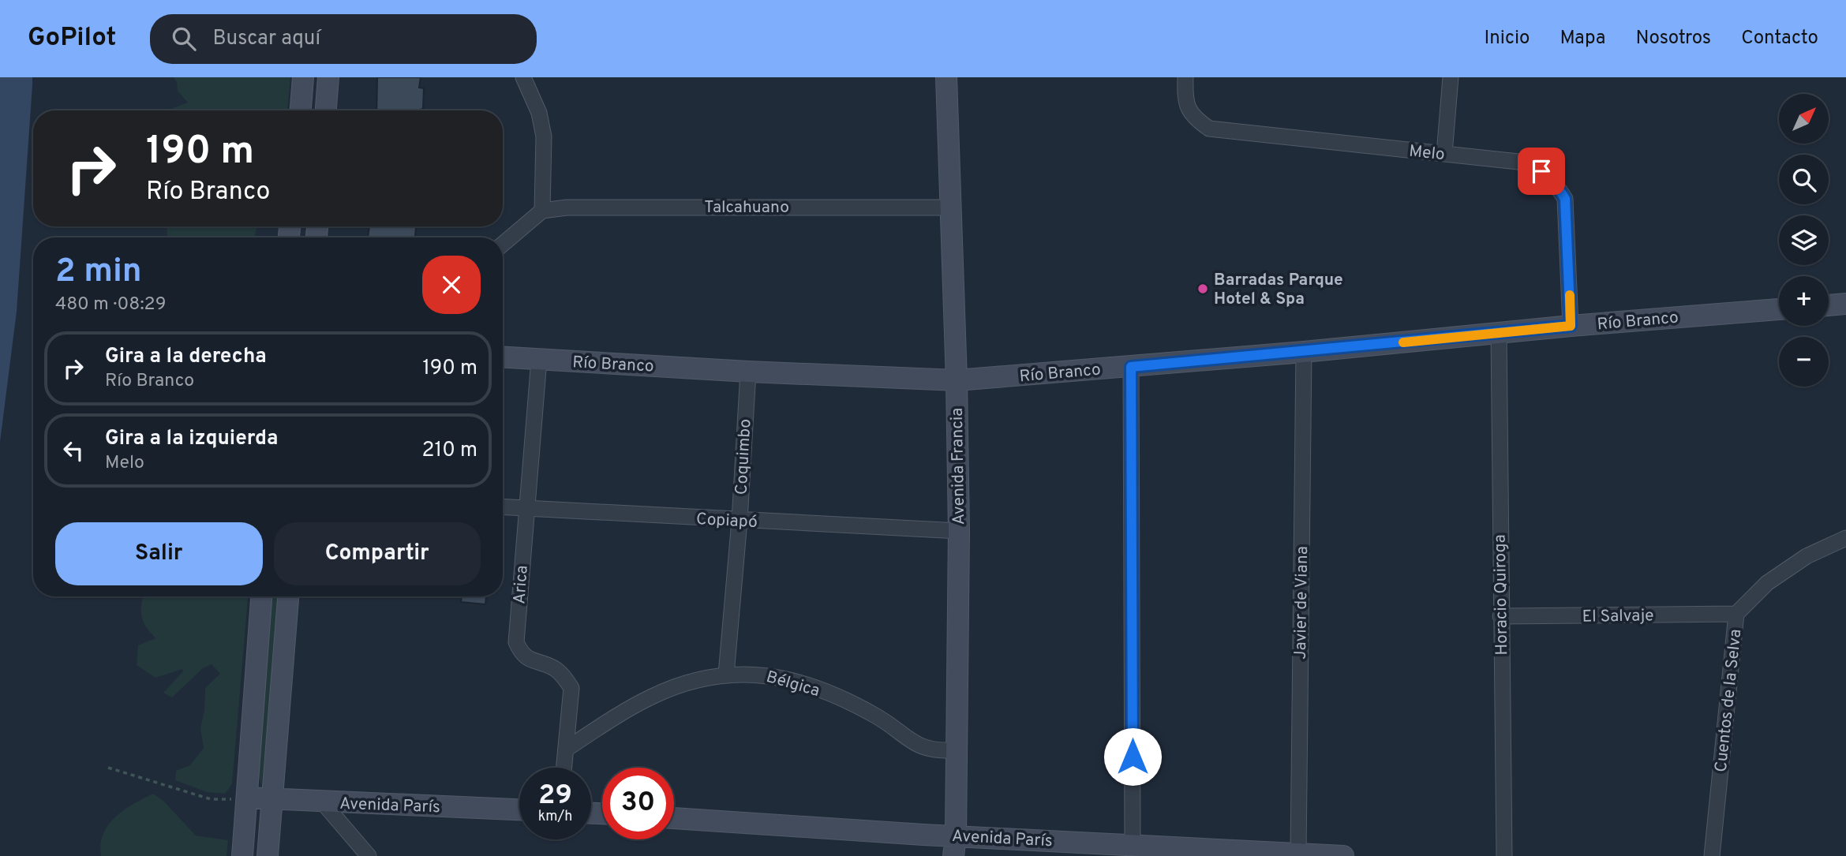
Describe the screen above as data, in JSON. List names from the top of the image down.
{
  "streets": {
    "street": [
      "Melo",
      "Talcahuano",
      "Río Branco",
      "Coquimbo",
      "Avenida Francia",
      "Copiapó",
      "Arica",
      "Horacio Quiroga",
      "Javier de Viana",
      "El Salvaje",
      "Bélgica",
      "Cuentos de la Selva",
      "Avenida París"
    ]
  },
  "crossings": [
    ["Melo", "Río Branco"],
    ["Talcahuano", "Avenida Francia"],
    ["Río Branco", "Coquimbo"],
    ["Río Branco", "Avenida Francia"],
    ["Río Branco", "Arica"],
    ["Río Branco", "Horacio Quiroga"],
    ["Río Branco", "Javier de Viana"],
    ["Coquimbo", "Copiapó"],
    ["Coquimbo", "Bélgica"],
    ["Avenida Francia", "Copiapó"],
    ["Avenida Francia", "Bélgica"],
    ["Avenida Francia", "Avenida París"],
    ["Copiapó", "Arica"],
    ["Arica", "Bélgica"],
    ["Horacio Quiroga", "El Salvaje"],
    ["Javier de Viana", "Avenida París"],
    ["El Salvaje", "Cuentos de la Selva"]
  ],
  "places": ["Barradas Parque Hotel & Spa"],
  "north": "top right",
  "page": {
    "header": "GoPilot",
    "search": "Buscar aquí",
    "nav": [
      "Inicio",
      "Mapa",
      "Nosotros",
      "Contacto"
    ],
    "map_buttons": ["+", "−"],
    "turn": ["190 m", "Río Branco"],
    "heading": ["2 min", "480 m · 08:29"],
    "list": [
      {
        "name": "Gira a la derecha",
        "note": "Río Branco",
        "value": "190 m"
      },
      {
        "name": "Gira a la izquierda",
        "note": "Melo",
        "value": "210 m"
      }
    ],
    "buttons": ["Salir", "Compartir"],
    "speed": "29 km/h",
    "limit": "30"
  }
}
